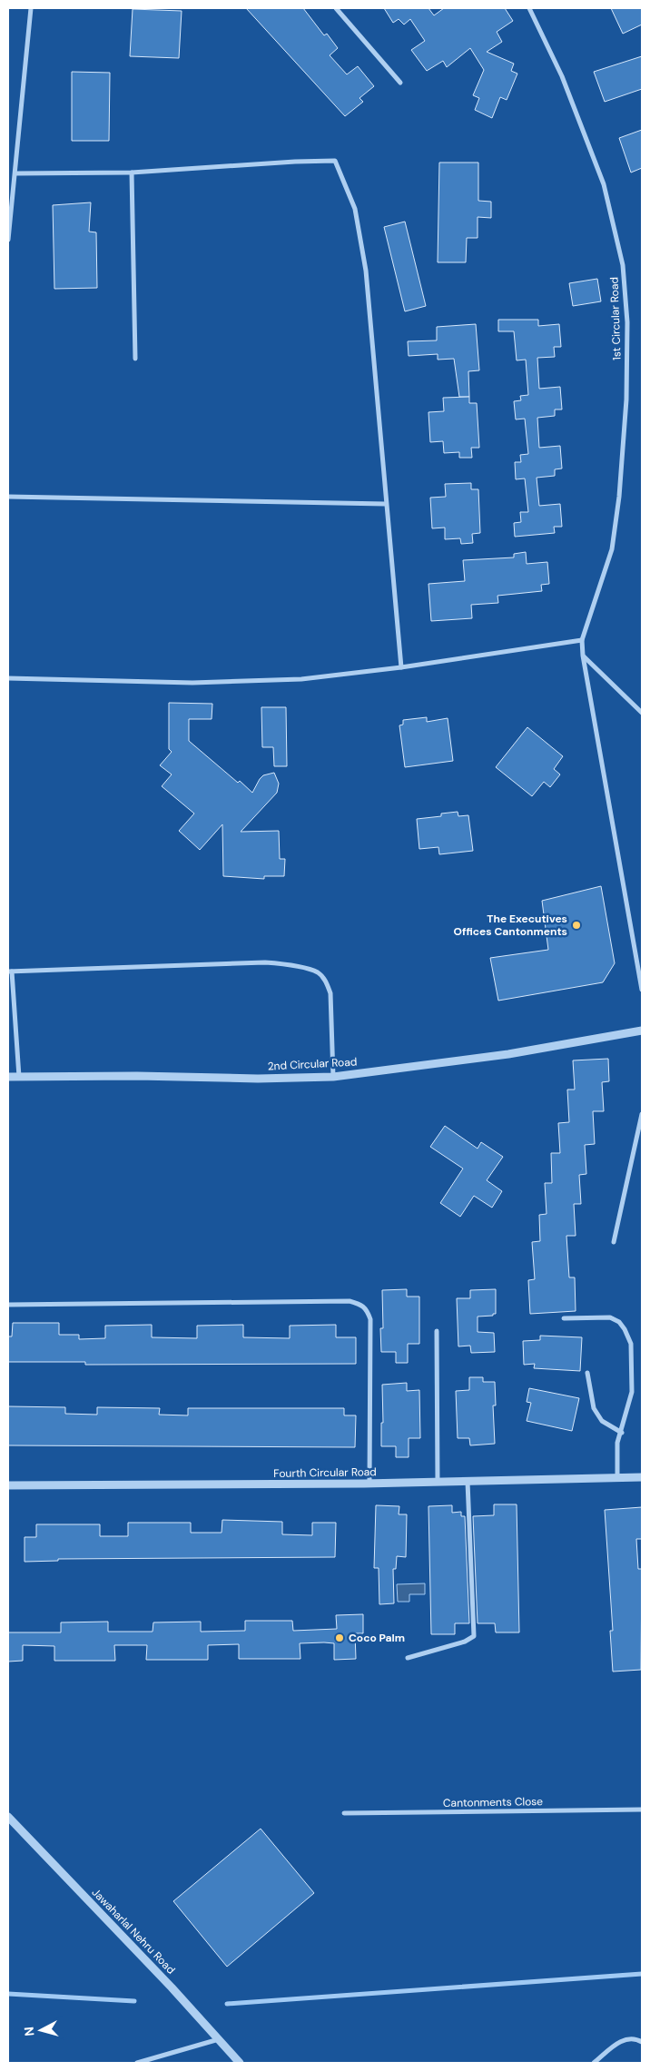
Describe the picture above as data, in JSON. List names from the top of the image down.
{
  "streets": {
    "street": [
      "1st Circular Road",
      "2nd Circular Road",
      "Fourth Circular Road",
      "Cantonments Close",
      "Jawaharlal Nehru Road"
    ]
  },
  "places": ["The Executives Offices Cantonments", "Coco Palm"],
  "north": "left"
}
